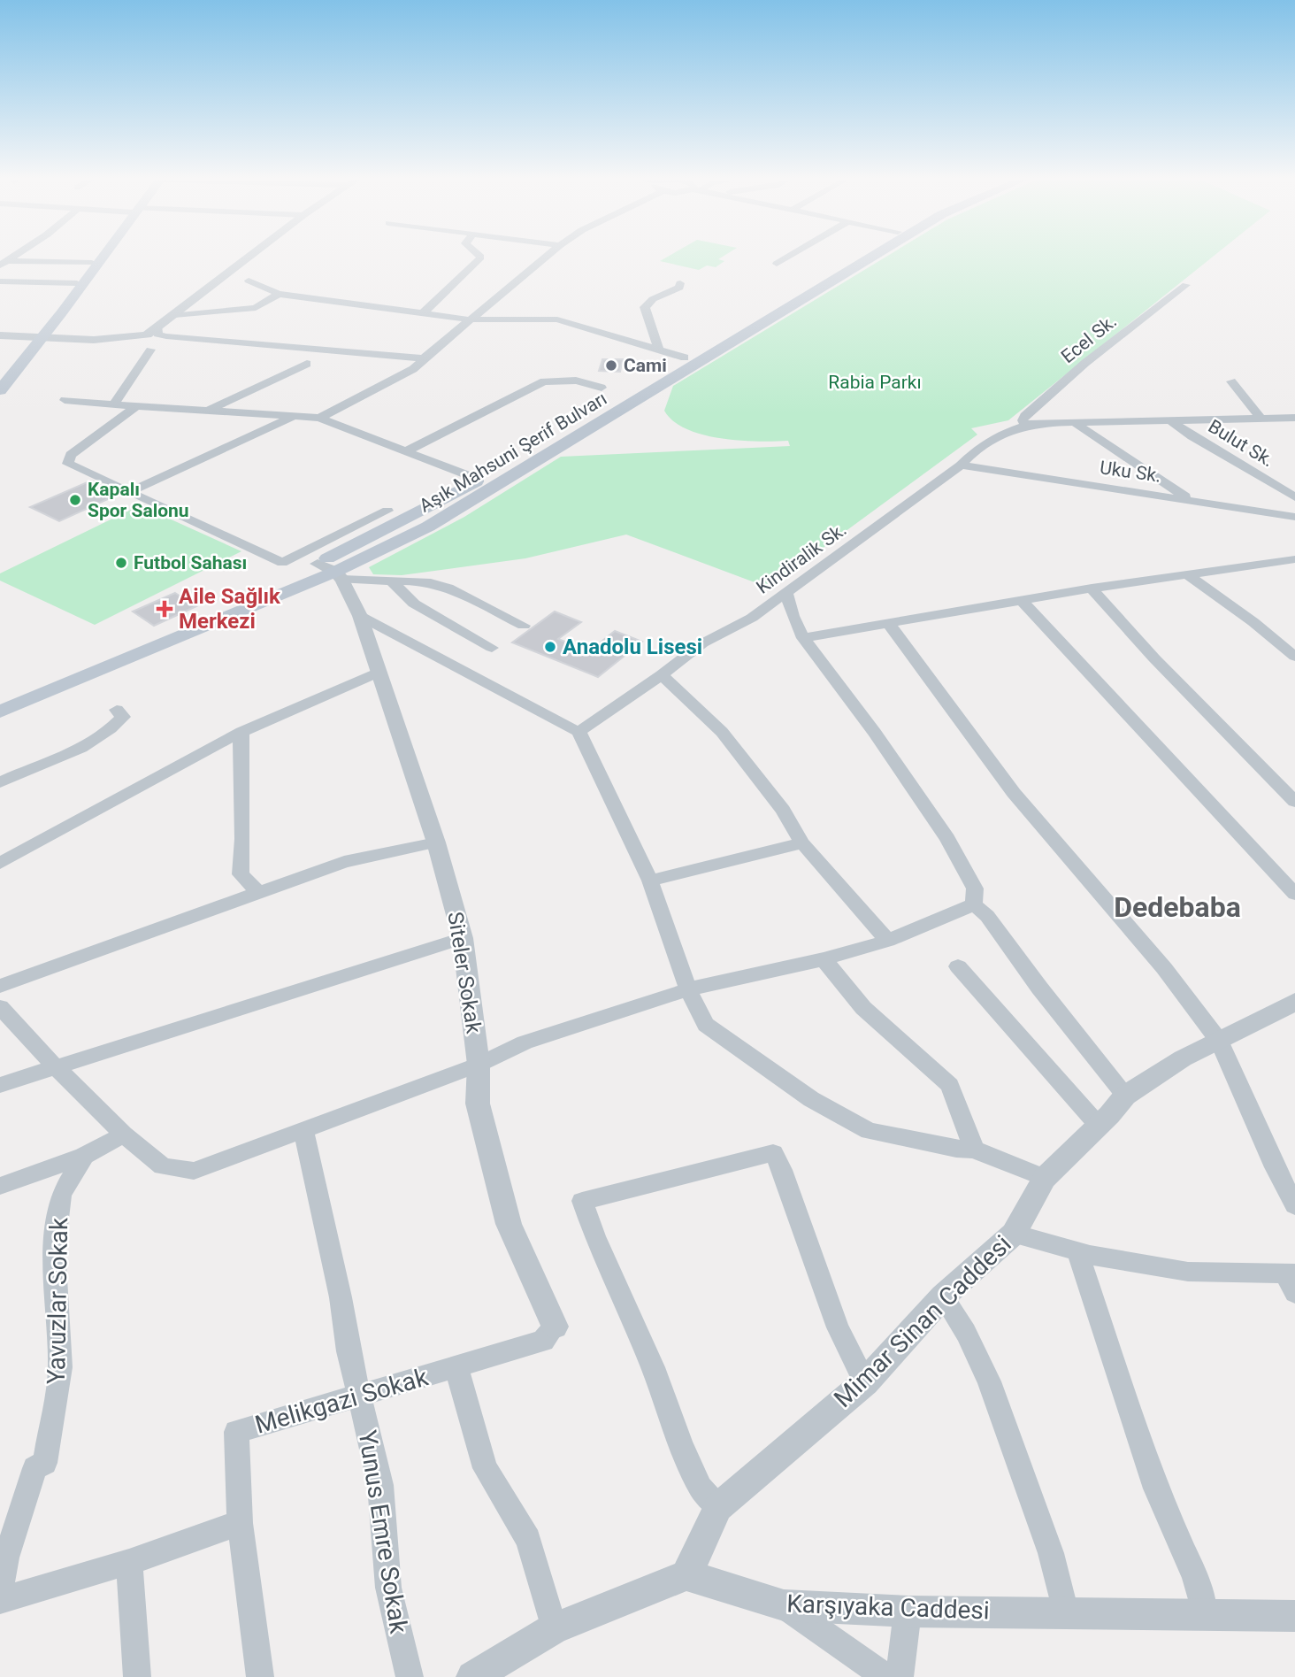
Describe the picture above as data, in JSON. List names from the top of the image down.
{
  "streets": {
    "main road": ["Aşık Mahsuni Şerif Bulvarı"],
    "street": [
      "Ecel Sk.",
      "Bulut Sk.",
      "Uku Sk.",
      "Kindiralik Sk.",
      "Siteler Sokak",
      "Yavuzlar Sokak",
      "Mimar Sinan Caddesi",
      "Melikgazi Sokak",
      "Yunus Emre Sokak",
      "Karşıyaka Caddesi"
    ]
  },
  "crossings": [
    ["Ecel Sk.", "Kindiralik Sk."],
    ["Bulut Sk.", "Kindiralik Sk."],
    ["Aşık Mahsuni Şerif Bulvarı", "Siteler Sokak"],
    ["Uku Sk.", "Kindiralik Sk."],
    ["Siteler Sokak", "Melikgazi Sokak"],
    ["Mimar Sinan Caddesi", "Karşıyaka Caddesi"],
    ["Melikgazi Sokak", "Yunus Emre Sokak"]
  ],
  "districts": ["Dedebaba"],
  "parks": ["Rabia Parkı"],
  "places": {
    "other": [
      "Cami",
      "Kapalı Spor Salonu",
      "Futbol Sahası",
      "Anadolu Lisesi"
    ],
    "health": ["Aile Sağlık Merkezi"]
  }
}
